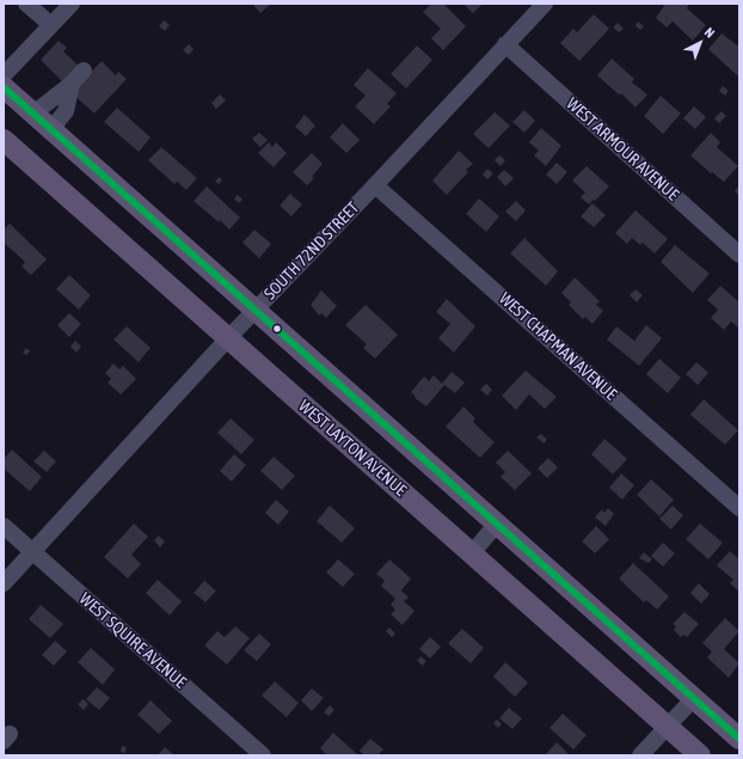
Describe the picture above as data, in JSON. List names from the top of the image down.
{
  "streets": {
    "main road": ["WEST LAYTON AVENUE"],
    "street": [
      "WEST ARMOUR AVENUE",
      "SOUTH 72ND STREET",
      "WEST CHAPMAN AVENUE",
      "WEST SQUIRE AVENUE"
    ]
  },
  "crossings": [
    ["WEST ARMOUR AVENUE", "SOUTH 72ND STREET"],
    ["SOUTH 72ND STREET", "WEST CHAPMAN AVENUE"],
    ["SOUTH 72ND STREET", "WEST LAYTON AVENUE"],
    ["SOUTH 72ND STREET", "WEST SQUIRE AVENUE"]
  ],
  "north": "top right"
}
